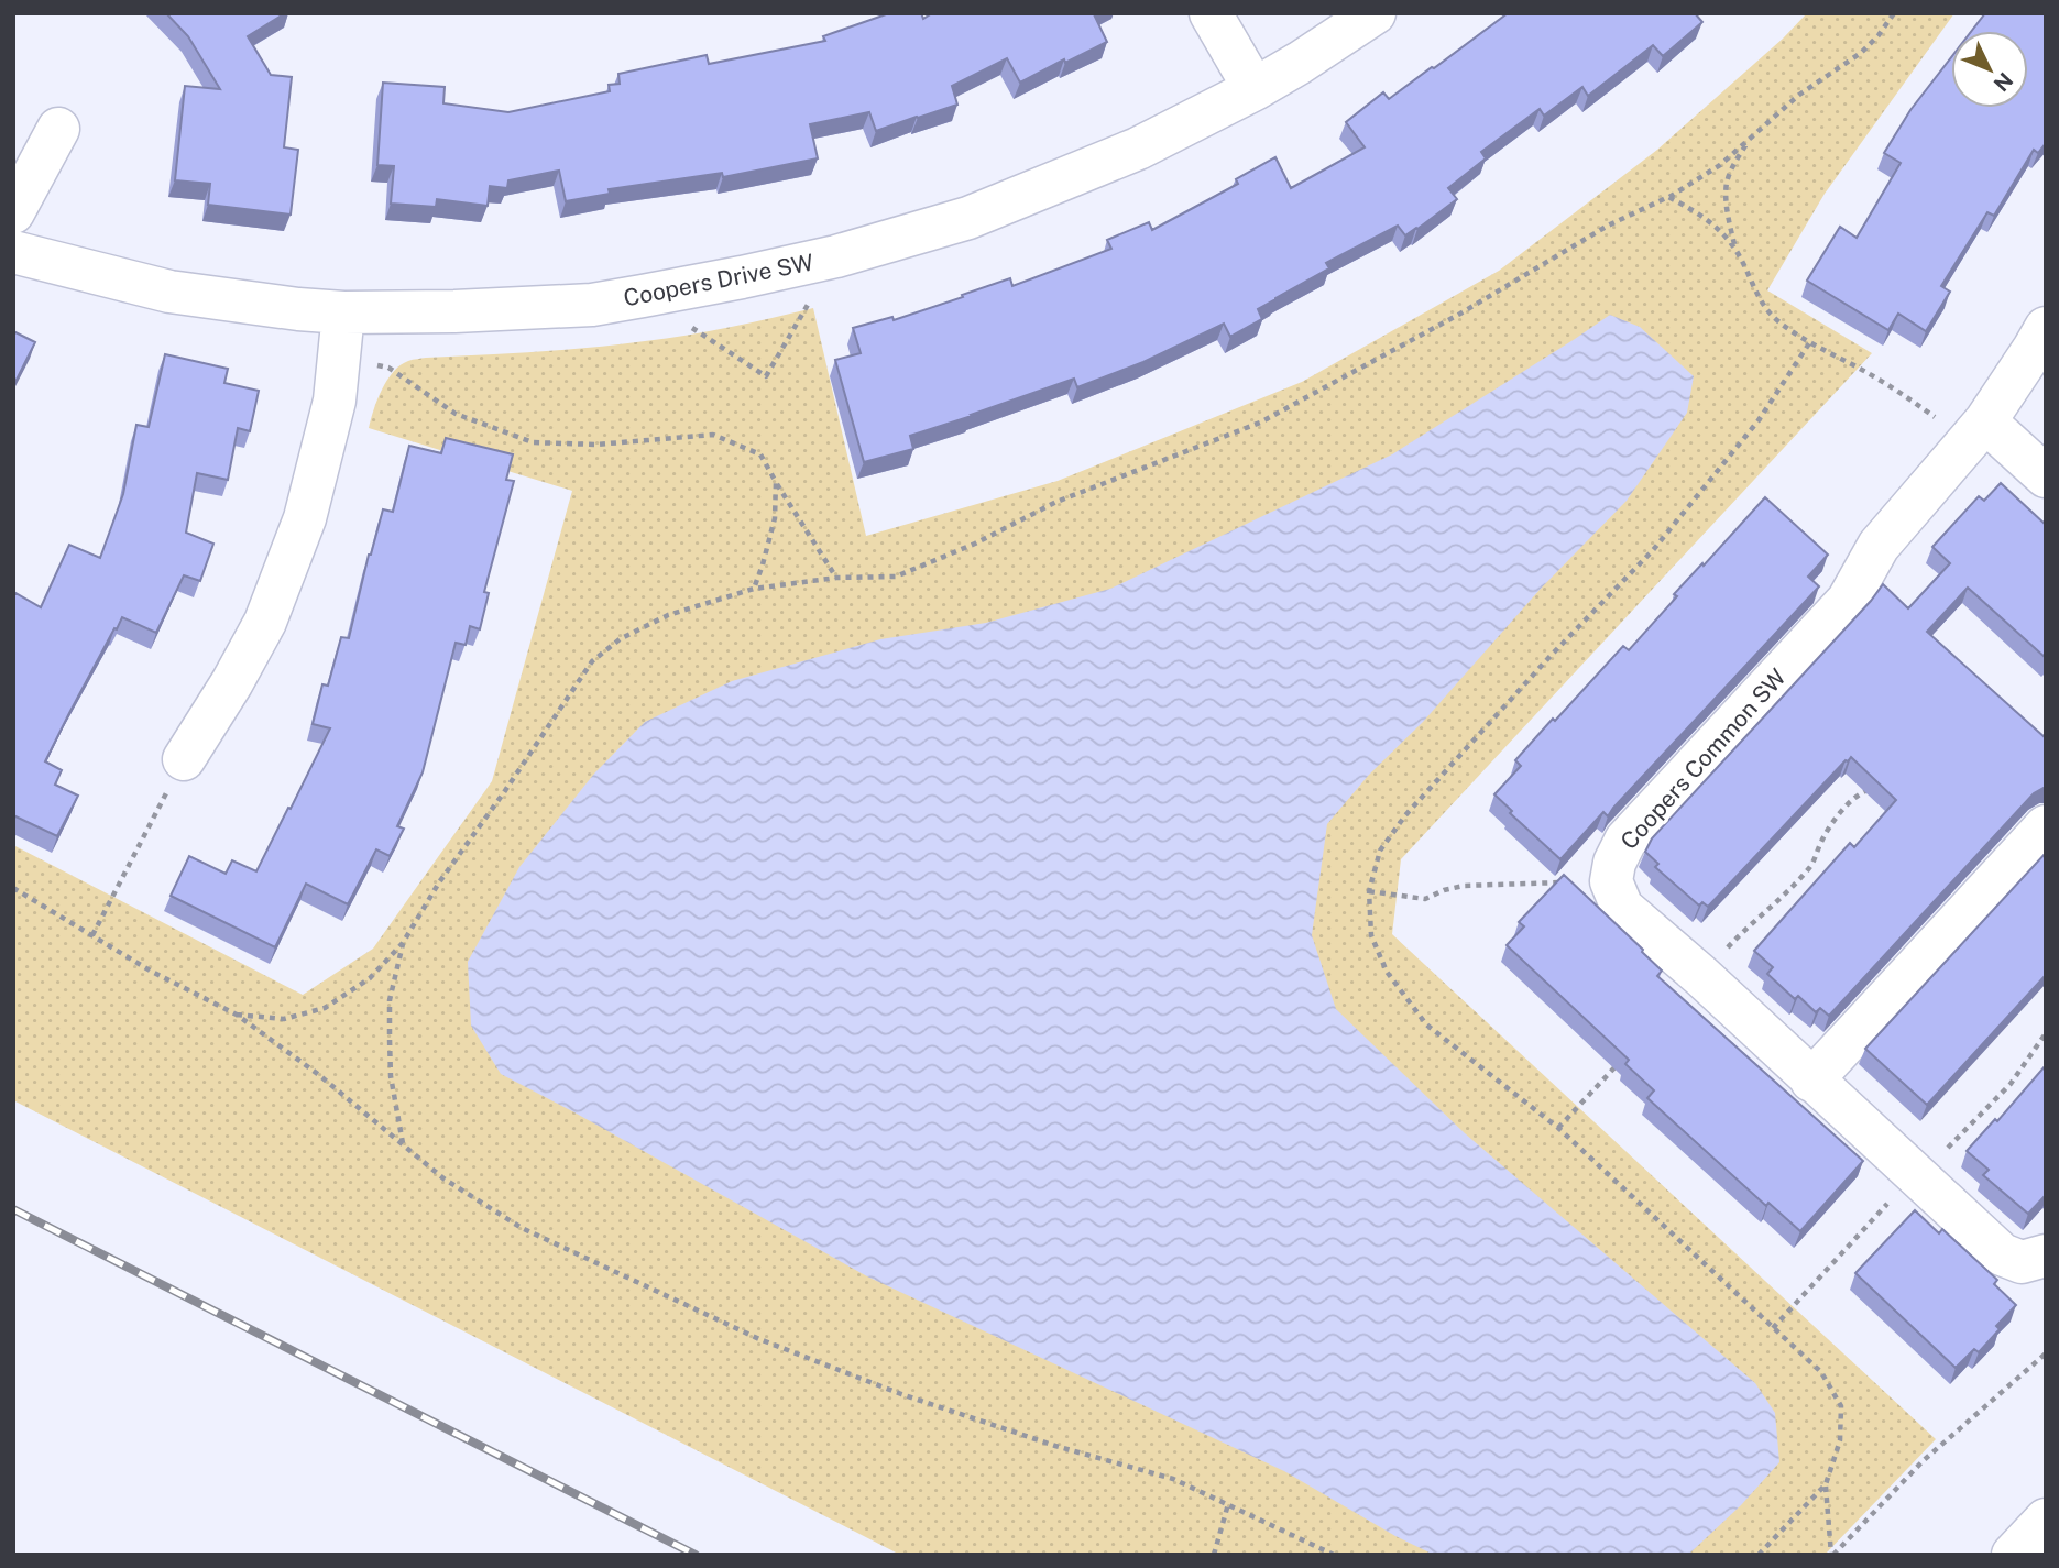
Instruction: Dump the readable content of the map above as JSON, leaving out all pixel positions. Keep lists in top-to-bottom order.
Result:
{
  "streets": {
    "street": ["Coopers Drive SW", "Coopers Common SW"]
  },
  "north": "bottom right"
}
